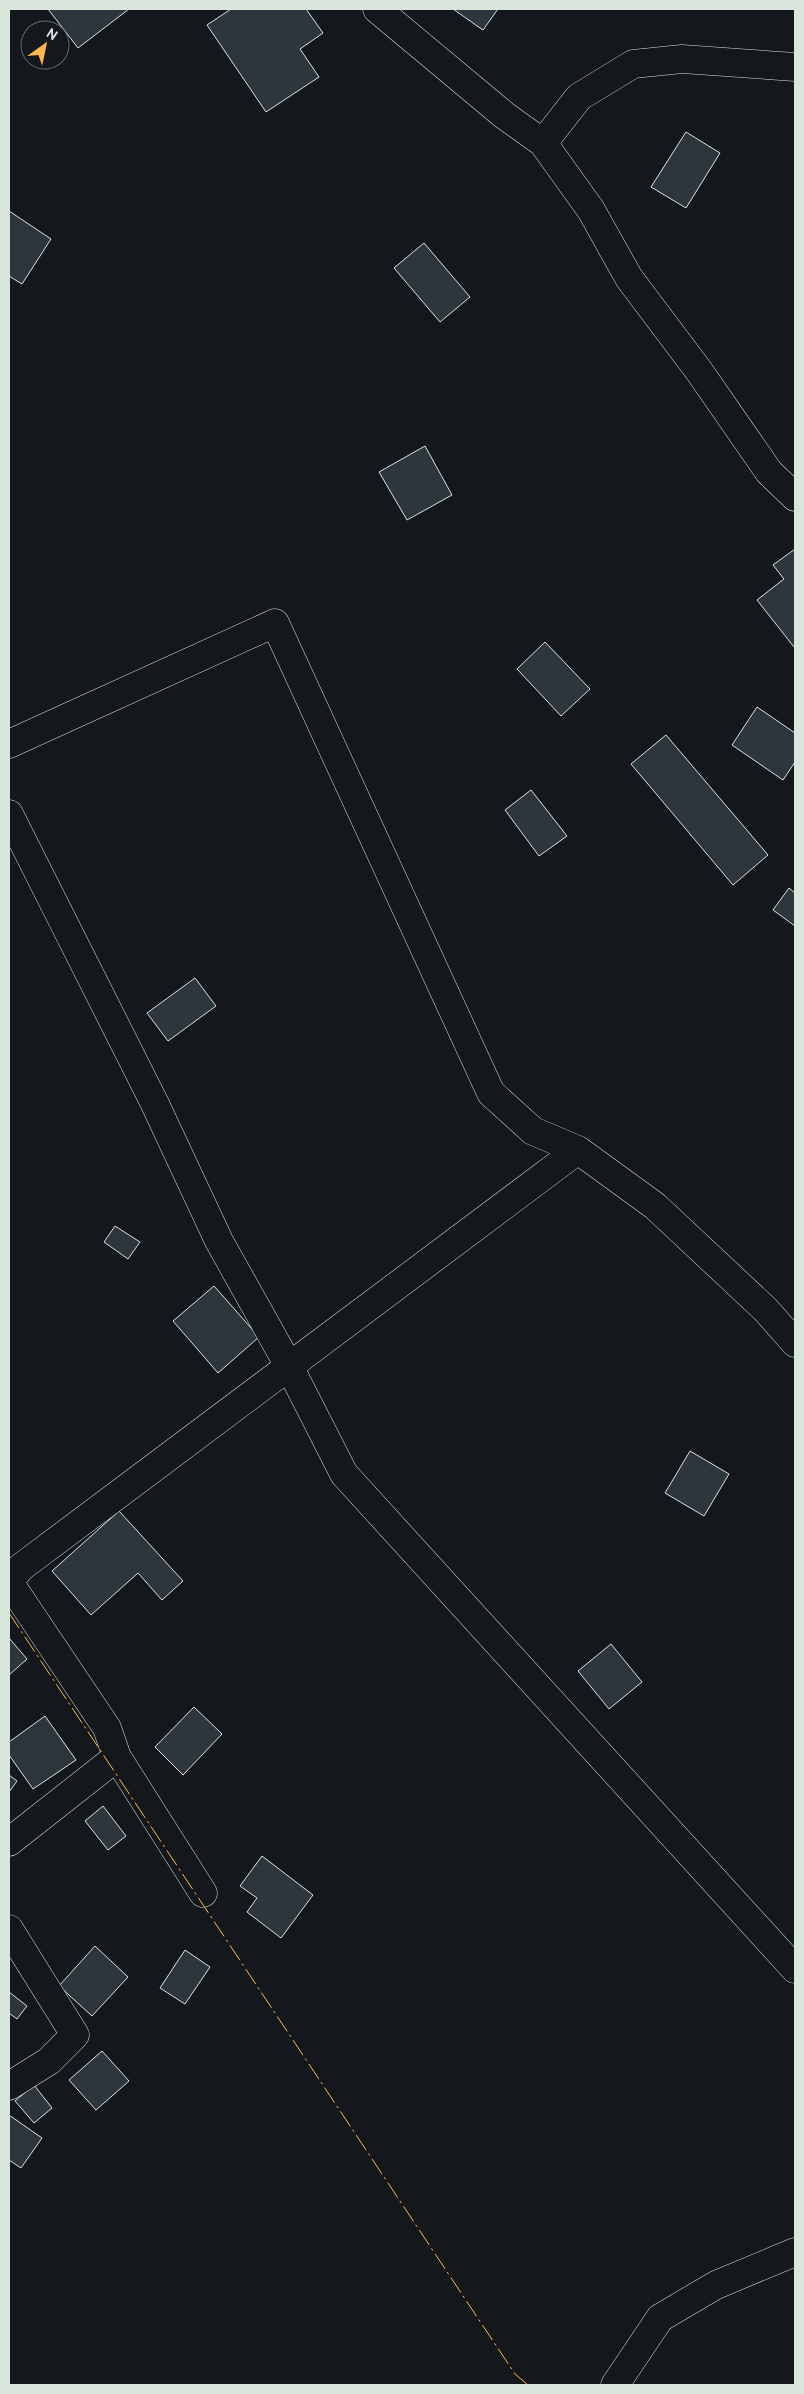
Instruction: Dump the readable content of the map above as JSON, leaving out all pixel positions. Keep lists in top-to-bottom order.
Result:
{
  "north": "top right"
}
